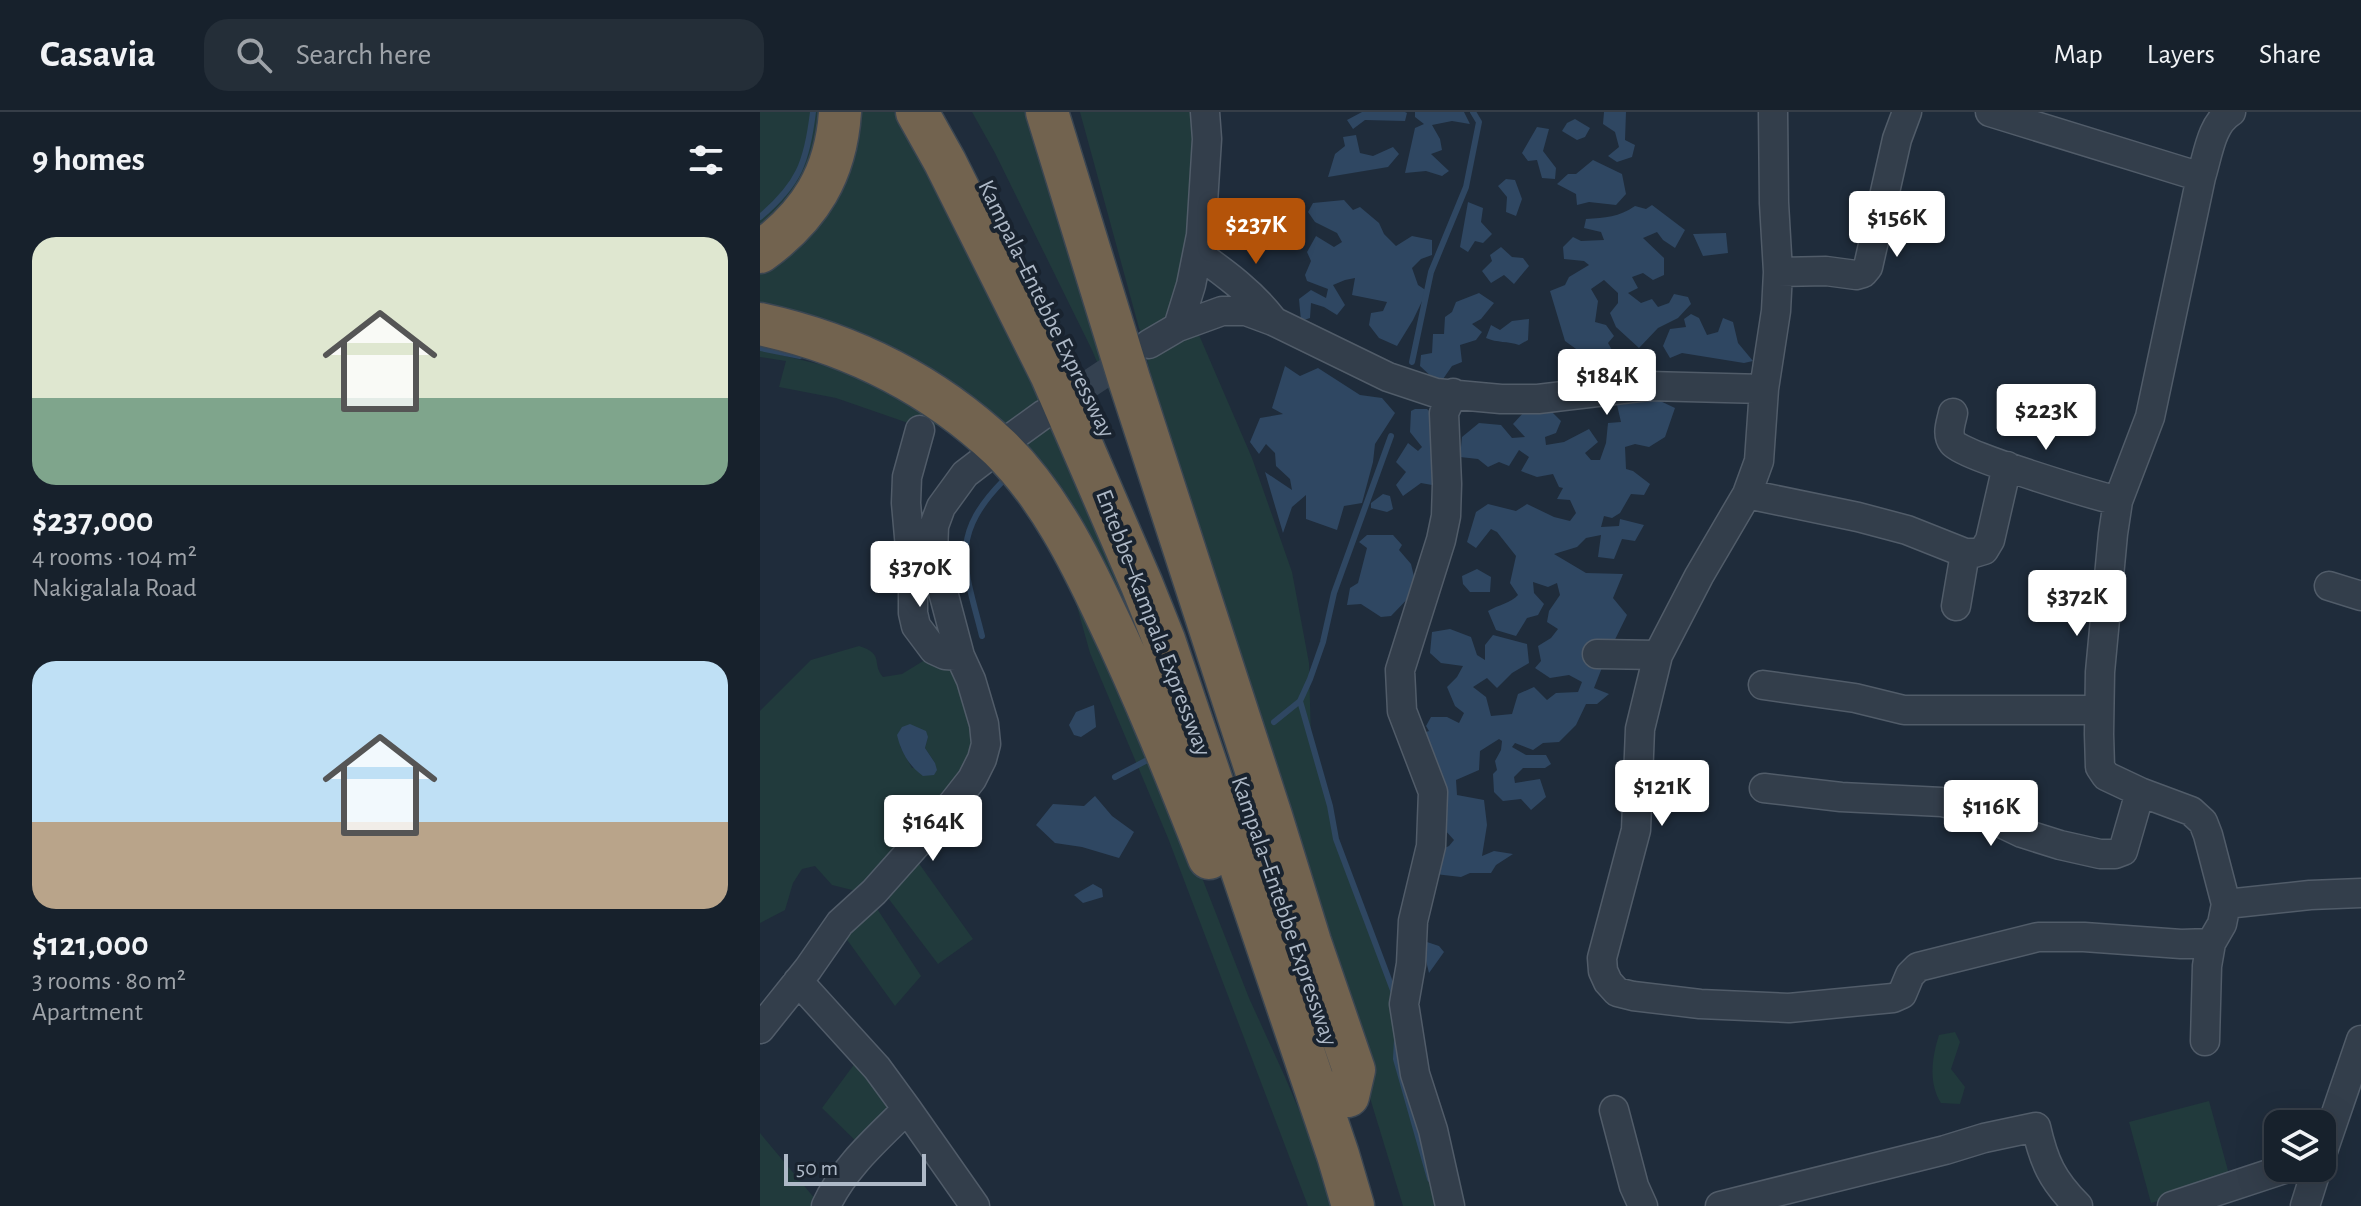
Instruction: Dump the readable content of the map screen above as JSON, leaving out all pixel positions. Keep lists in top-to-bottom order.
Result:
{
  "streets": {
    "highway": ["Kampala–Entebbe Expressway", "Entebbe–Kampala Expressway"]
  },
  "scale_bar": "50 m",
  "page": {
    "header": "Casavia",
    "search": "Search here",
    "nav": ["Map", "Layers", "Share"],
    "heading": "9 homes",
    "price": [
      "$156K",
      "$237K",
      "$184K",
      "$223K",
      "$370K",
      "$372K",
      "$121K",
      "$116K",
      "$164K"
    ],
    "list": [
      {
        "name": "$237,000",
        "note": "4 rooms · 104 m² · Nakigalala Road"
      },
      {
        "name": "$121,000",
        "note": "3 rooms · 80 m² · Apartment"
      }
    ],
    "scale": "50 m"
  }
}
